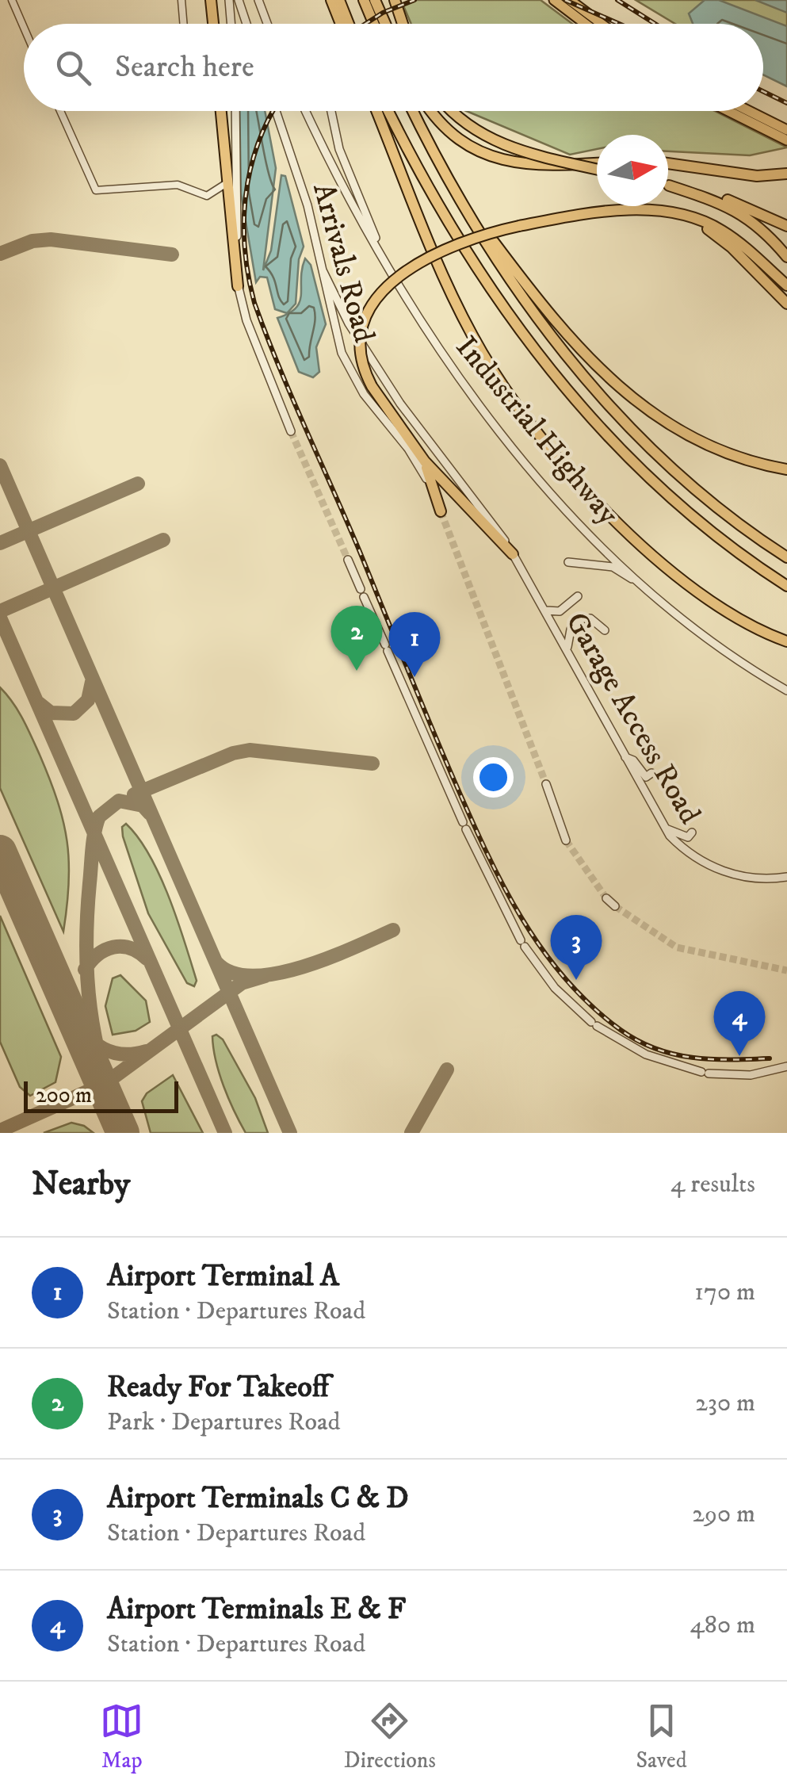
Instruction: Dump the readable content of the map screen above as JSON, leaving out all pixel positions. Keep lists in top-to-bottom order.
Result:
{
  "streets": {
    "street": ["Arrivals Road", "Industrial Highway", "Garage Access Road"]
  },
  "crossings": [
    ["Arrivals Road", "Garage Access Road"]
  ],
  "scale_bar": "200 m",
  "north": "right",
  "page": {
    "search": "Search here",
    "pins": [
      "2",
      "1",
      "3",
      "4"
    ],
    "scale": "200 m",
    "heading": ["Nearby", "4 results"],
    "list": [
      {
        "mark": "1",
        "name": "Airport Terminal A",
        "note": "Station · Departures Road",
        "value": "170 m"
      },
      {
        "mark": "2",
        "name": "Ready For Takeoff",
        "note": "Park · Departures Road",
        "value": "230 m"
      },
      {
        "mark": "3",
        "name": "Airport Terminals C & D",
        "note": "Station · Departures Road",
        "value": "290 m"
      },
      {
        "mark": "4",
        "name": "Airport Terminals E & F",
        "note": "Station · Departures Road",
        "value": "480 m"
      }
    ],
    "nav": ["Map", "Directions", "Saved"]
  }
}
